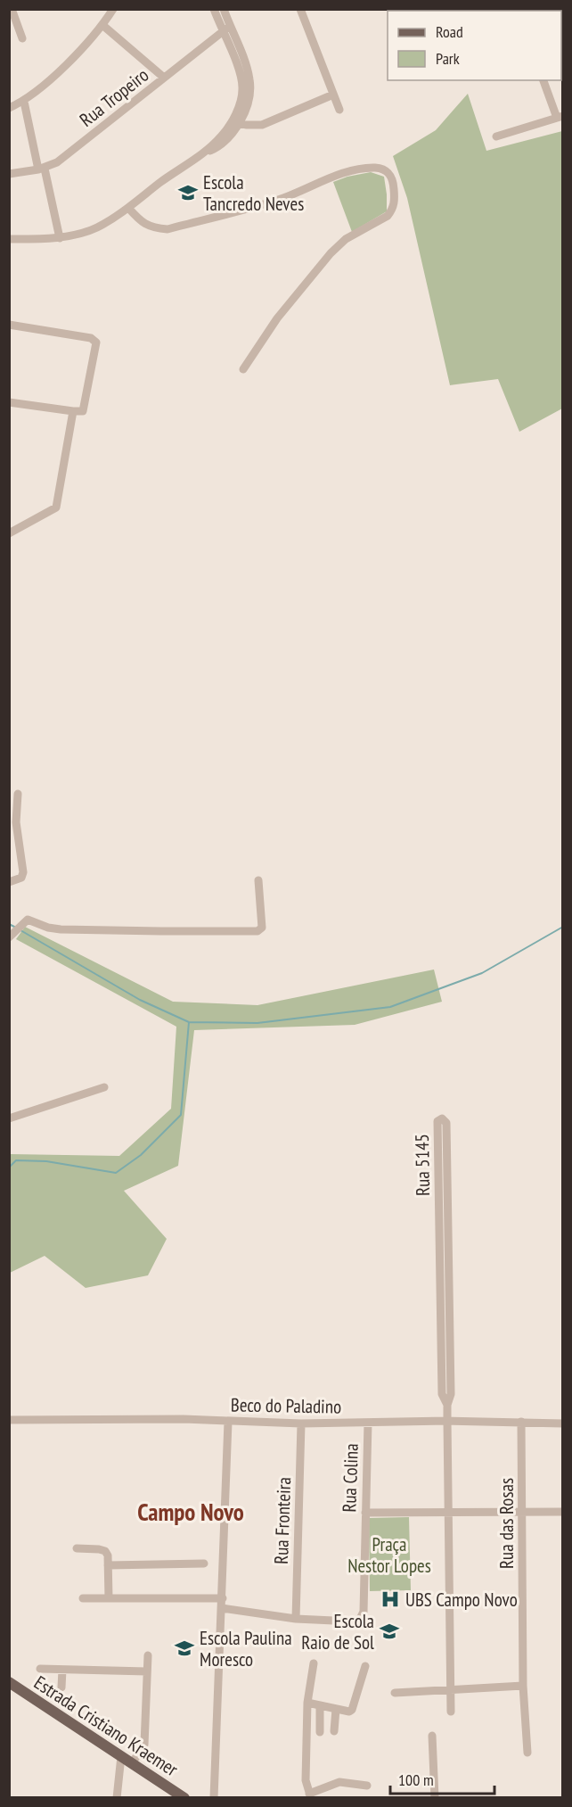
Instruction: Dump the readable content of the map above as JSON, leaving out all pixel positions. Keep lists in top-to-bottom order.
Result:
{
  "streets": {
    "main road": ["Estrada Cristiano Kraemer"],
    "street": [
      "Rua Tropeiro",
      "Rua 5145",
      "Beco do Paladino",
      "Rua Colina",
      "Rua Fronteira",
      "Rua das Rosas"
    ]
  },
  "crossings": [
    ["Rua 5145", "Beco do Paladino"],
    ["Beco do Paladino", "Rua Colina"],
    ["Beco do Paladino", "Rua Fronteira"],
    ["Beco do Paladino", "Rua das Rosas"],
    ["Rua Colina", "Rua Fronteira"]
  ],
  "districts": ["Campo Novo"],
  "parks": ["Praça Nestor Lopes"],
  "places": {
    "school or university": ["Escola Tancredo Neves", "Escola Raio de Sol", "Escola Paulina Moresco"],
    "hospital": ["UBS Campo Novo"]
  },
  "legend": ["Road", "Park"],
  "scale_bar": "100 m"
}
